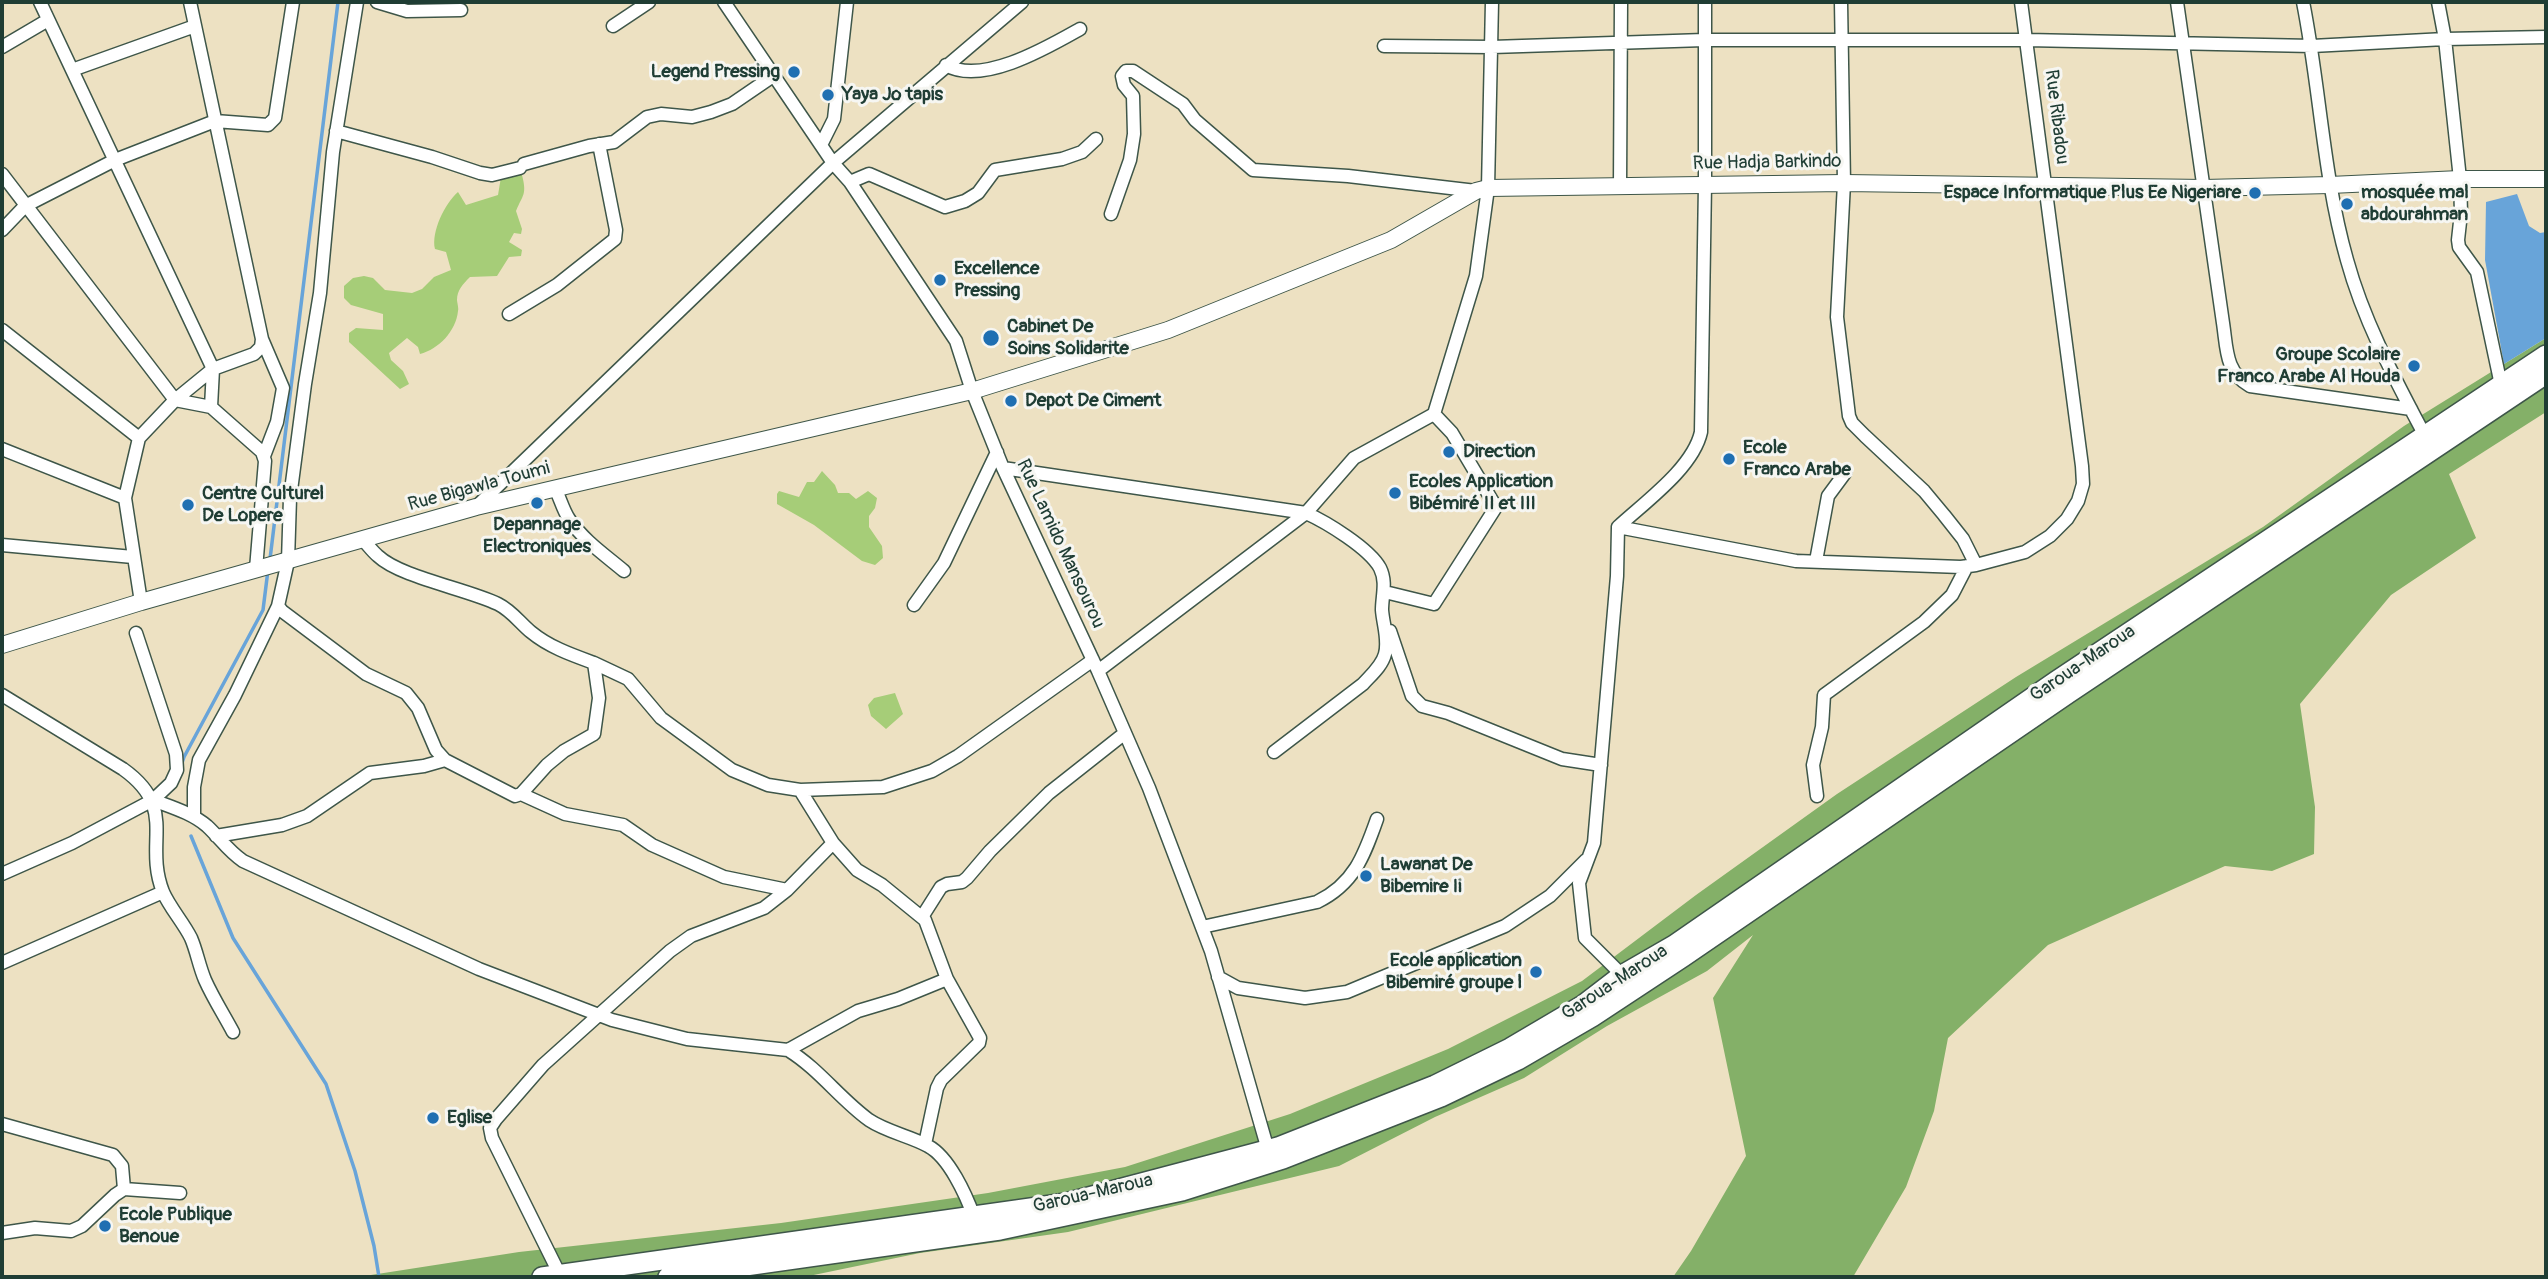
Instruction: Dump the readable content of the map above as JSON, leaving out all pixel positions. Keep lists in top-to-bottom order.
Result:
{
  "streets": {
    "highway": ["Garoua-Maroua"],
    "street": [
      "Rue Ribadou",
      "Rue Hadja Barkindo",
      "Rue Bigawla Toumi",
      "Rue Lamido Mansourou"
    ]
  },
  "crossings": [
    ["Rue Ribadou", "Rue Hadja Barkindo"],
    ["Rue Hadja Barkindo", "Rue Bigawla Toumi"],
    ["Rue Bigawla Toumi", "Rue Lamido Mansourou"],
    ["Rue Lamido Mansourou", "Garoua-Maroua"]
  ],
  "places": [
    "Legend Pressing",
    "Yaya Jo tapis",
    "Espace Informatique Plus Ee Nigeriare",
    "mosquée mal abdourahman",
    "Excellence Pressing",
    "Cabinet De Soins Solidarite",
    "Groupe Scolaire Franco Arabe Al Houda",
    "Depot De Ciment",
    "Direction",
    "Ecole Franco Arabe",
    "Ecoles Application Bibémiré II et III",
    "Depannage Electroniques",
    "Centre Culturel De Lopere",
    "Lawanat De Bibemire Ii",
    "Ecole application Bibemiré groupe l",
    "Eglise",
    "Ecole Publique Benoue"
  ]
}
